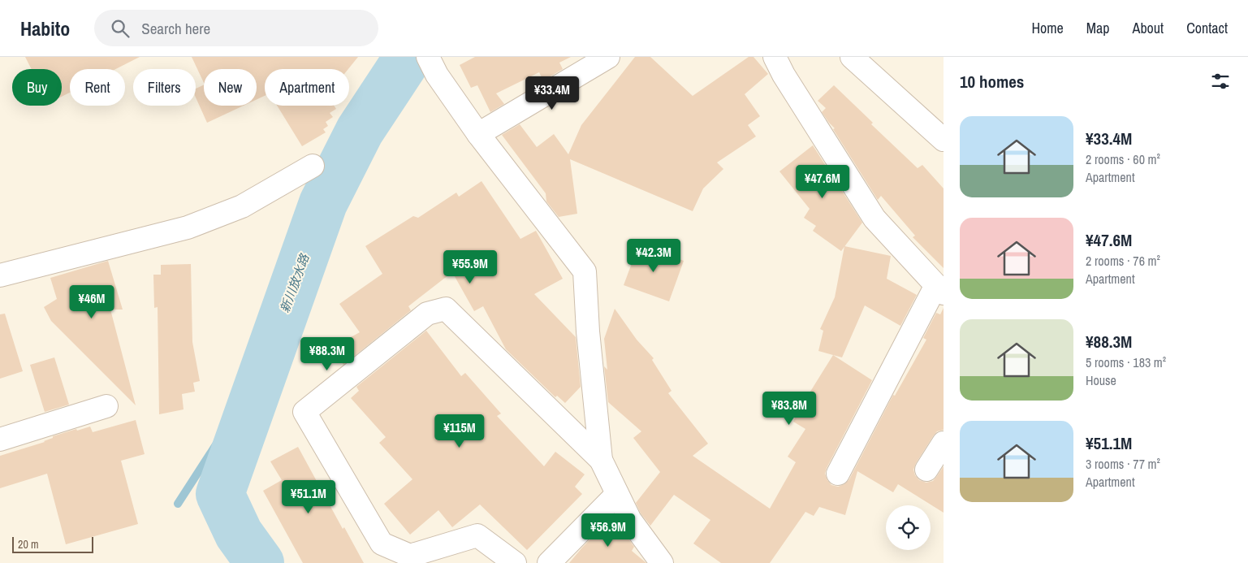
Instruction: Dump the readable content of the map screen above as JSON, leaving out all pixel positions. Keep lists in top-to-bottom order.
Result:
{
  "water": ["新川放水路"],
  "scale_bar": "20 m",
  "page": {
    "header": "Habito",
    "search": "Search here",
    "nav": [
      "Home",
      "Map",
      "About",
      "Contact"
    ],
    "heading": "10 homes",
    "chip": [
      "Buy",
      "Rent",
      "Filters",
      "New",
      "Apartment"
    ],
    "price": [
      "¥33.4M",
      "¥47.6M",
      "¥42.3M",
      "¥55.9M",
      "¥46M",
      "¥88.3M",
      "¥83.8M",
      "¥115M",
      "¥51.1M",
      "¥56.9M"
    ],
    "list": [
      {
        "name": "¥33.4M",
        "note": "2 rooms · 60 m² · Apartment"
      },
      {
        "name": "¥47.6M",
        "note": "2 rooms · 76 m² · Apartment"
      },
      {
        "name": "¥88.3M",
        "note": "5 rooms · 183 m² · House"
      },
      {
        "name": "¥51.1M",
        "note": "3 rooms · 77 m² · Apartment"
      }
    ],
    "scale": "20 m"
  }
}
